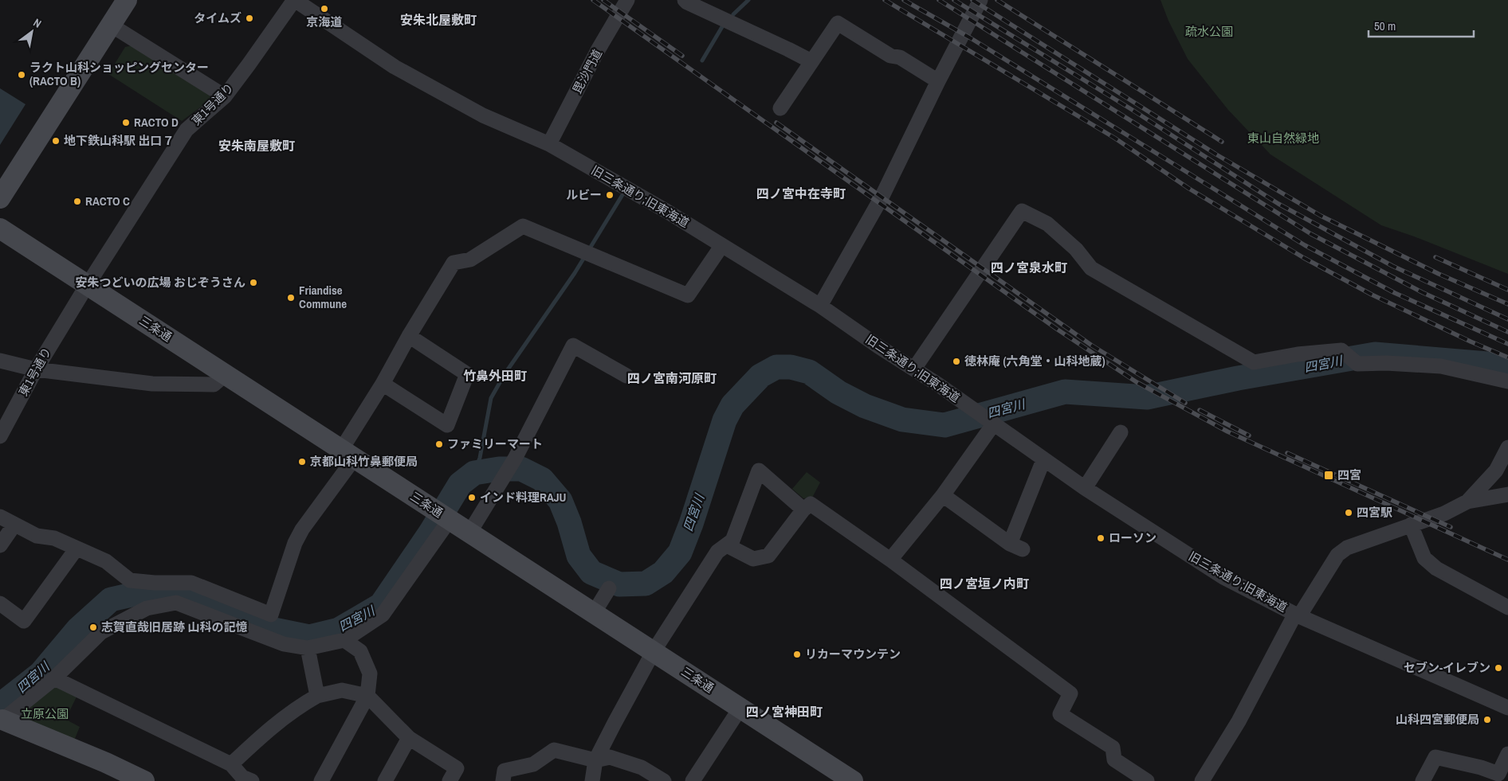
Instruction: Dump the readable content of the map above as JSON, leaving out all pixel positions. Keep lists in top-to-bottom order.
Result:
{
  "streets": {
    "main road": ["三条通"],
    "street": ["毘沙門道", "東1号通り", "旧三条通り;旧東海道"]
  },
  "crossings": [
    ["毘沙門道", "旧三条通り;旧東海道"],
    ["東1号通り", "旧三条通り;旧東海道"],
    ["東1号通り", "三条通"]
  ],
  "districts": [
    "安朱北屋敷町",
    "安朱南屋敷町",
    "四ノ宮中在寺町",
    "四ノ宮泉水町",
    "竹鼻外田町",
    "四ノ宮南河原町",
    "四ノ宮垣ノ内町",
    "四ノ宮神田町"
  ],
  "water": ["四宮川"],
  "parks": ["疏水公園", "東山自然緑地", "立原公園"],
  "places": {
    "other": [
      "京海道",
      "タイムズ",
      "ラクト山科ショッピングセンター (RACTO B)",
      "RACTO D",
      "地下鉄山科駅 出口７",
      "ルビー",
      "RACTO C",
      "安朱つどいの広場 おじぞうさん",
      "Friandise Commune",
      "徳林庵 (六角堂・山科地蔵)",
      "ファミリーマート",
      "京都山科竹鼻郵便局",
      "インド料理RAJU",
      "四宮駅",
      "ローソン",
      "志賀直哉旧居跡 山科の記憶",
      "リカーマウンテン",
      "セブン-イレブン",
      "山科四宮郵便局"
    ],
    "transit": ["四宮"]
  },
  "scale_bar": "50 m",
  "north": "top right"
}
